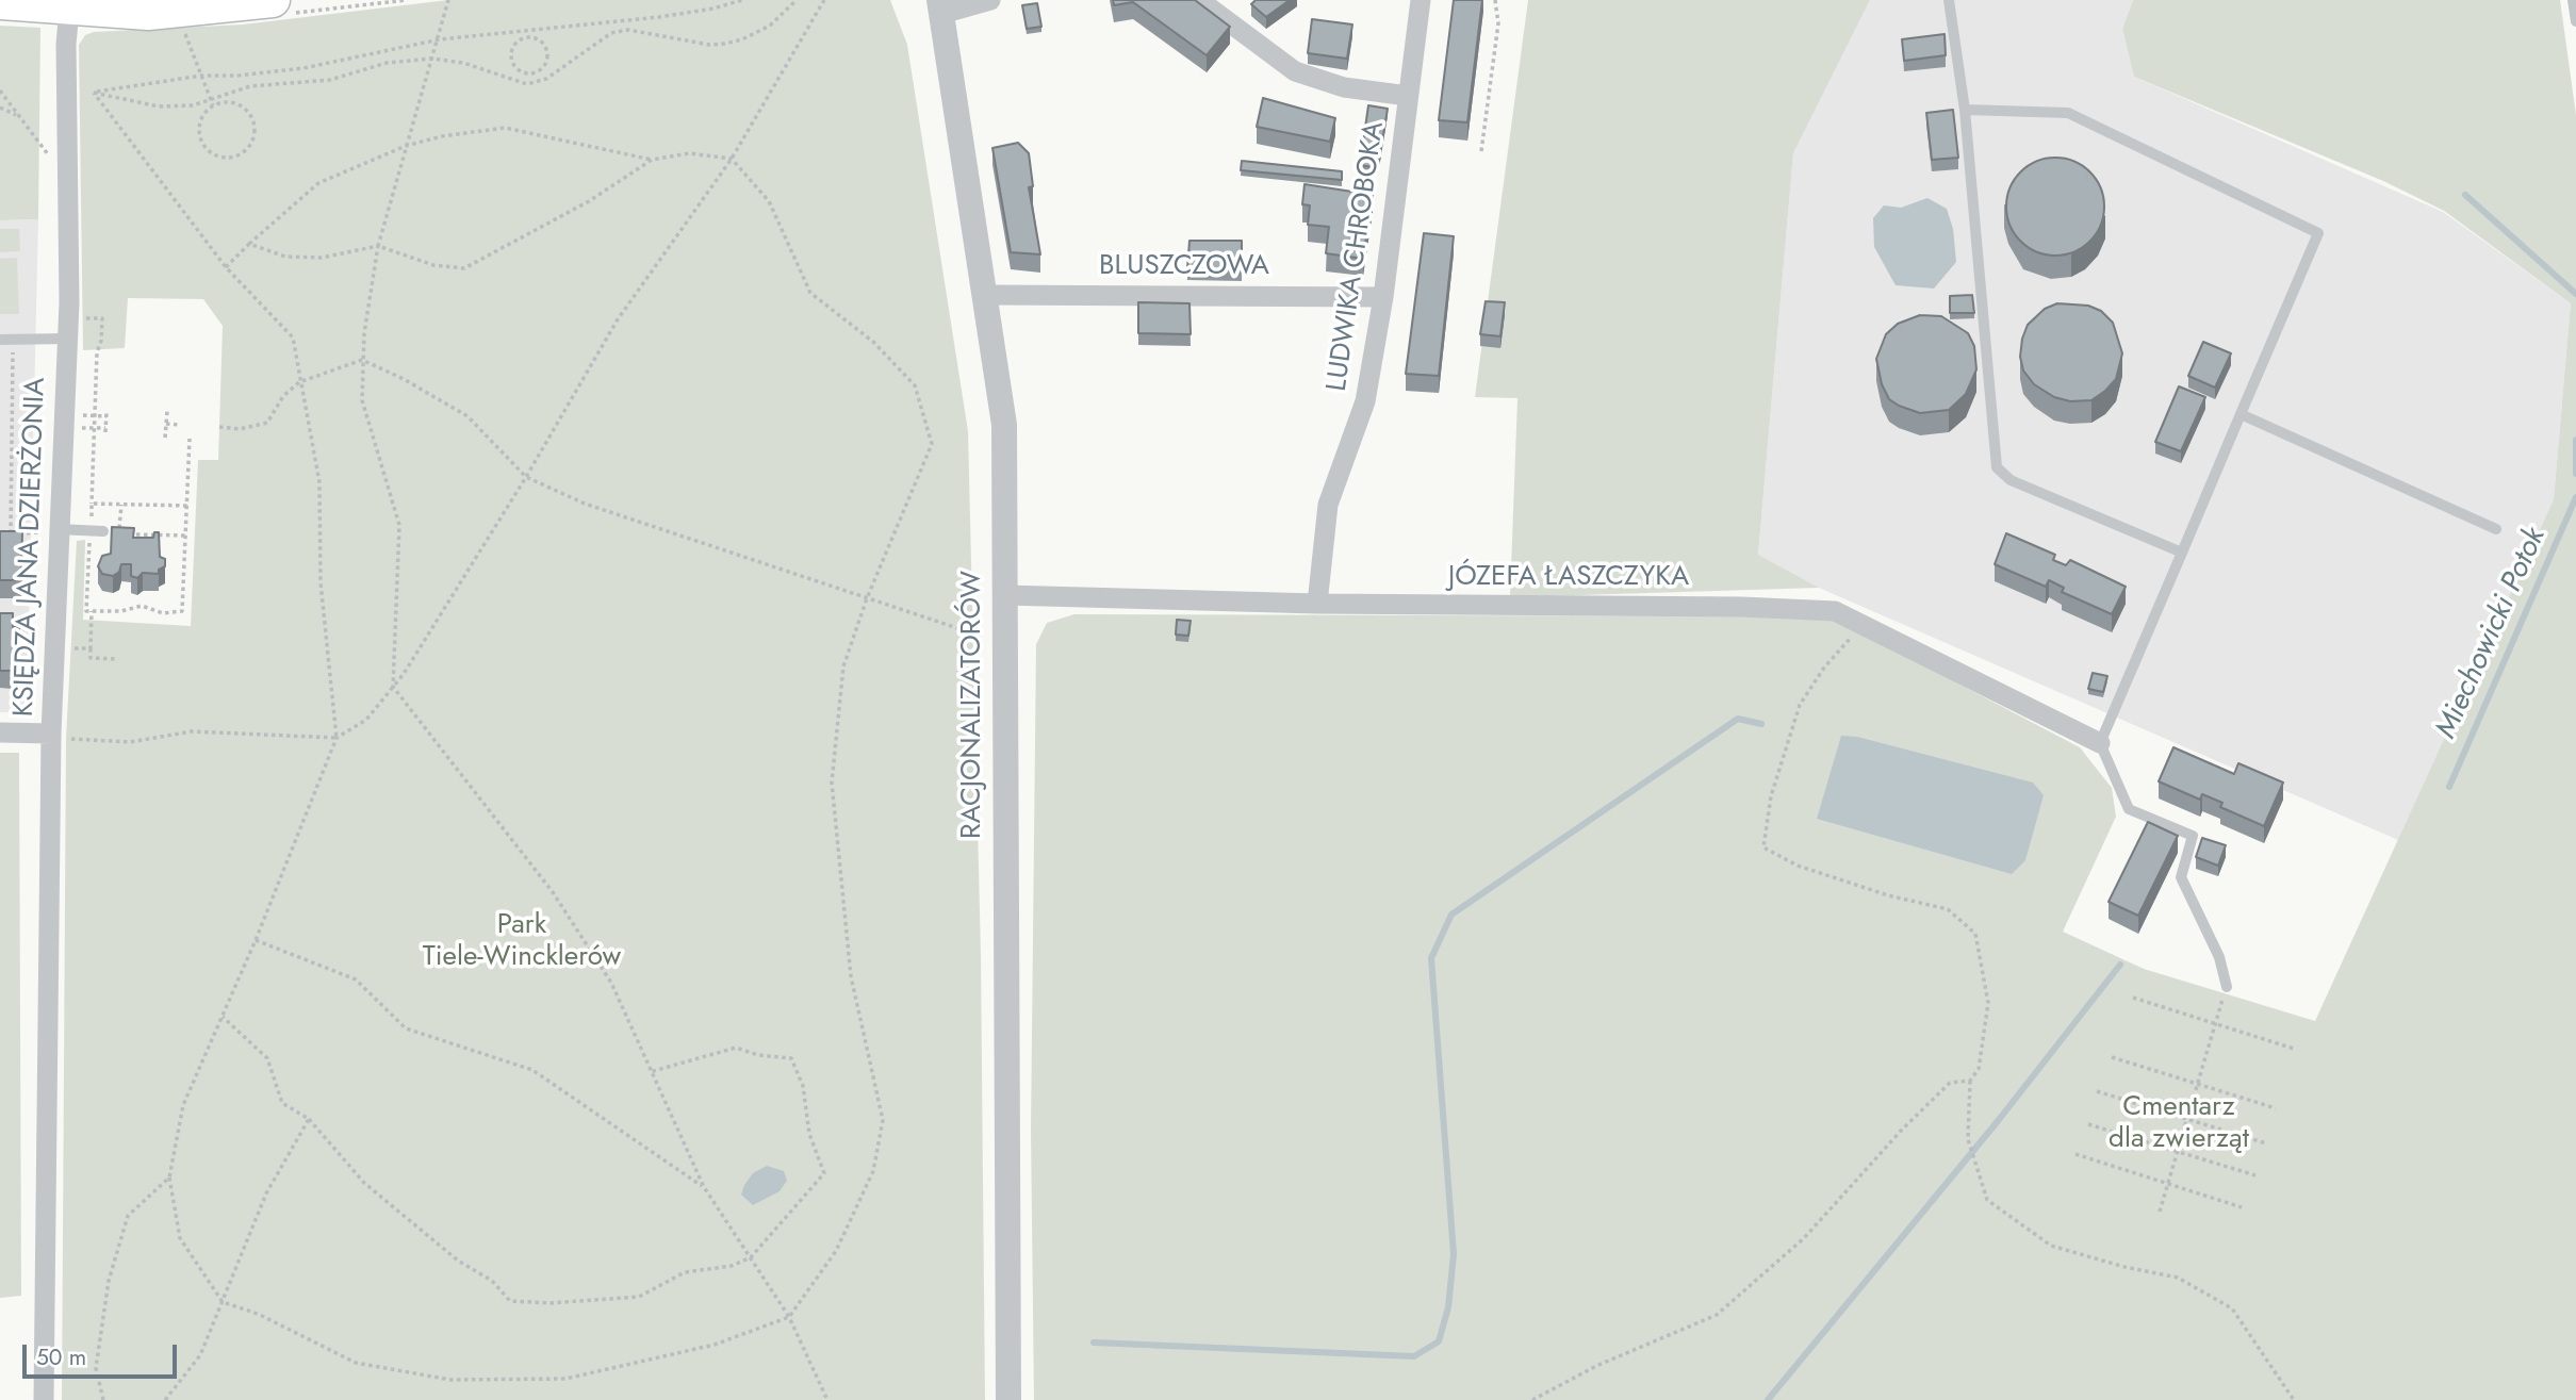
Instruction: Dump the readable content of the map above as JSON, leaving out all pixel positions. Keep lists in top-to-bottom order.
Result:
{
  "streets": {
    "street": [
      "LUDWIKA CHROBOKA",
      "BLUSZCZOWA",
      "KSIĘDZA JANA DZIERŻONIA",
      "JÓZEFA ŁASZCZYKA",
      "RACJONALIZATORÓW"
    ]
  },
  "crossings": [
    ["LUDWIKA CHROBOKA", "BLUSZCZOWA"],
    ["LUDWIKA CHROBOKA", "JÓZEFA ŁASZCZYKA"],
    ["BLUSZCZOWA", "RACJONALIZATORÓW"],
    ["JÓZEFA ŁASZCZYKA", "RACJONALIZATORÓW"]
  ],
  "water": ["Miechowicki Potok"],
  "parks": ["Park Tiele-Wincklerów", "Cmentarz dla zwierząt"],
  "scale_bar": "50 m"
}
